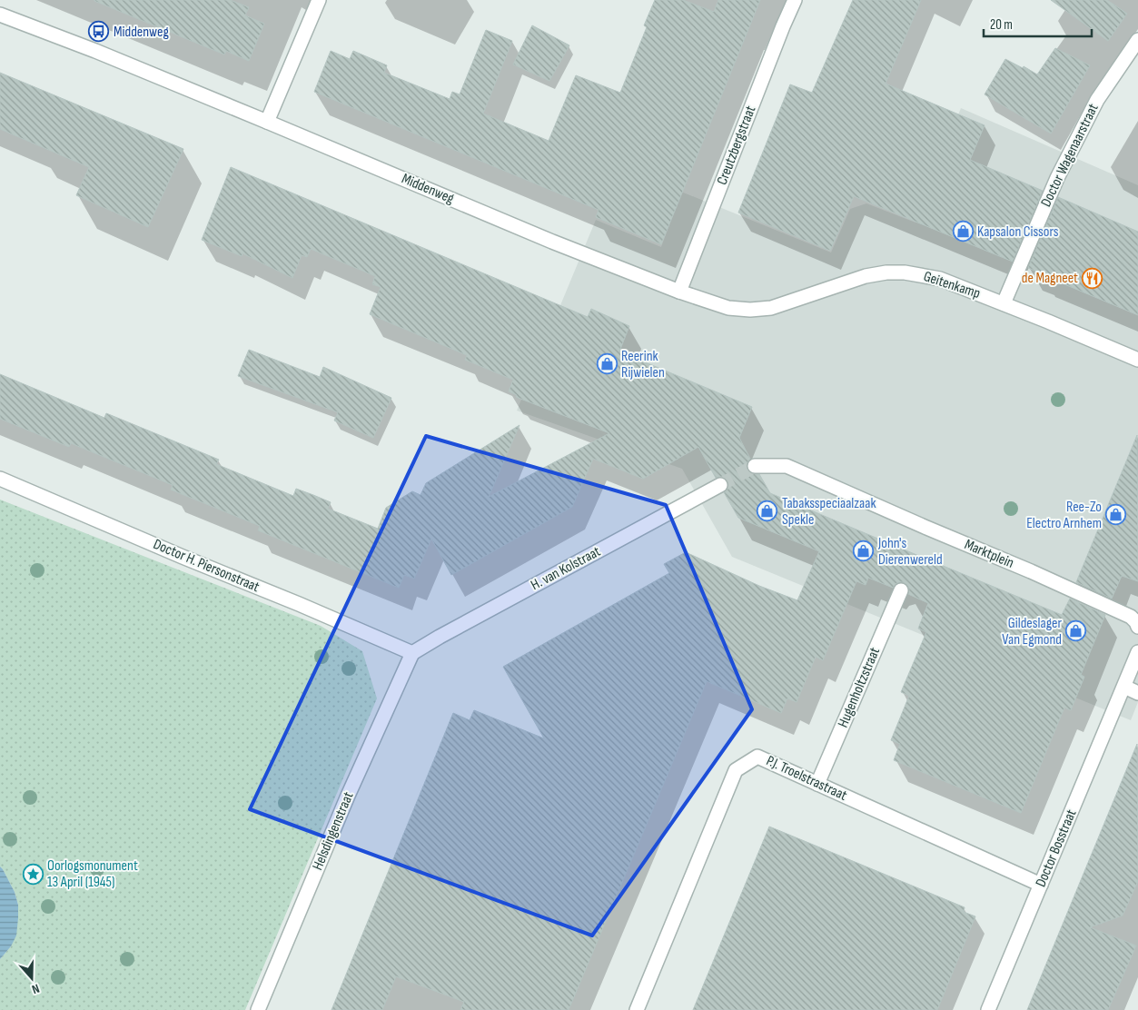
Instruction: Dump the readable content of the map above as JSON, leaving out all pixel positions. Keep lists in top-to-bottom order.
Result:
{
  "streets": {
    "street": [
      "Creutzbergstraat",
      "Doctor Wagenaarstraat",
      "Middenweg",
      "Geitenkamp",
      "Marktplein",
      "Doctor H. Piersonstraat",
      "H. van Kolstraat",
      "Hugenholtzstraat",
      "P.J. Troelstrastraat",
      "Helsdingenstraat",
      "Doctor Bosstraat"
    ]
  },
  "crossings": [
    ["Creutzbergstraat", "Middenweg"],
    ["Creutzbergstraat", "Geitenkamp"],
    ["Doctor Wagenaarstraat", "Geitenkamp"],
    ["Middenweg", "Geitenkamp"],
    ["Doctor H. Piersonstraat", "H. van Kolstraat"],
    ["Doctor H. Piersonstraat", "Helsdingenstraat"],
    ["H. van Kolstraat", "Helsdingenstraat"],
    ["Hugenholtzstraat", "P.J. Troelstrastraat"],
    ["P.J. Troelstrastraat", "Doctor Bosstraat"]
  ],
  "places": {
    "bus stop": ["Middenweg"],
    "shop": [
      "Kapsalon Cissors",
      "Reerink Rijwielen",
      "Tabaksspeciaalzaak Spekle",
      "Ree-Zo Electro Arnhem",
      "John's Dierenwereld",
      "Gildeslager Van Egmond"
    ],
    "restaurant": ["de Magneet"],
    "place": ["Oorlogsmonument 13 April (1945)"]
  },
  "scale_bar": "20 m",
  "north": "bottom"
}
